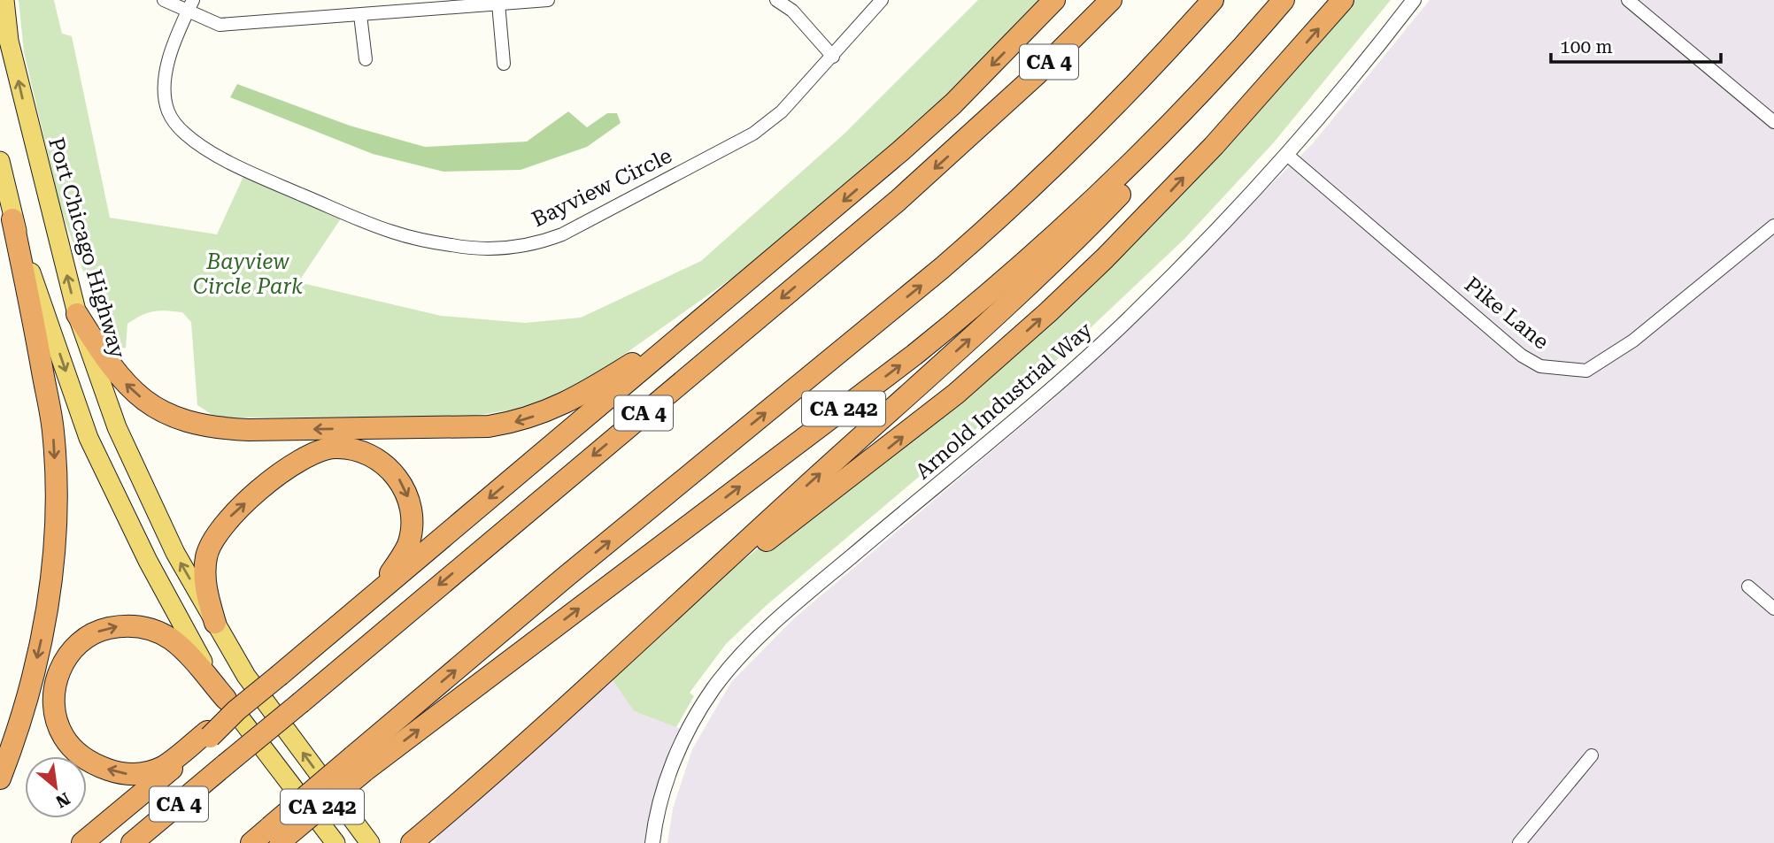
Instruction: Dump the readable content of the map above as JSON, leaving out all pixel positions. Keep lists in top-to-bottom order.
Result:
{
  "streets": {
    "highway": ["CA 4", "CA 242"],
    "main road": ["Port Chicago Highway"],
    "street": ["Bayview Circle", "Pike Lane", "Arnold Industrial Way"]
  },
  "crossings": [
    ["Pike Lane", "Arnold Industrial Way"]
  ],
  "parks": ["Bayview Circle Park"],
  "scale_bar": "100 m",
  "north": "bottom right"
}
